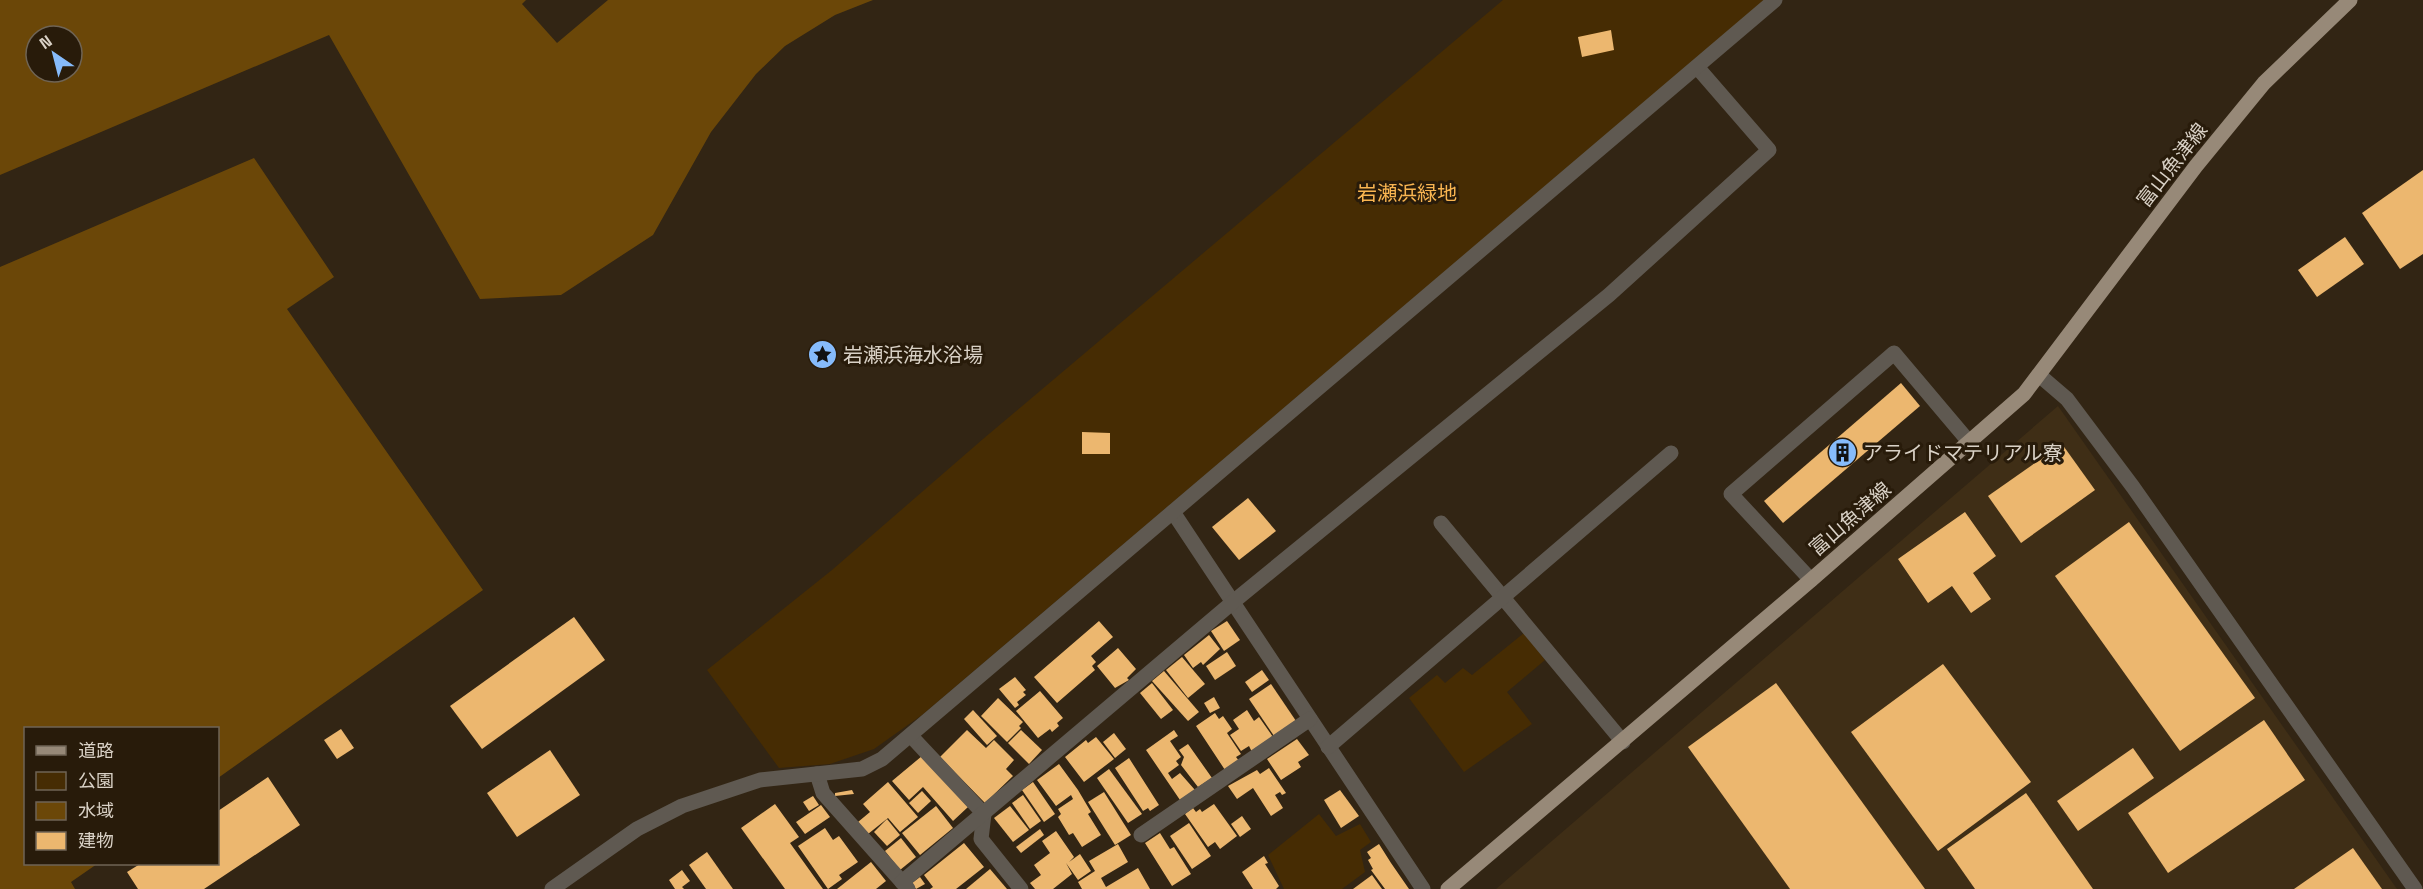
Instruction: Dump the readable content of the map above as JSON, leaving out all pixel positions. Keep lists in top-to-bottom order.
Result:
{
  "streets": {
    "main road": ["富山魚津線"]
  },
  "parks": ["岩瀬浜緑地"],
  "places": {
    "place": ["岩瀬浜海水浴場"],
    "building": ["アライドマテリアル寮"]
  },
  "legend": [
    "道路",
    "公園",
    "水域",
    "建物"
  ],
  "north": "top left"
}
